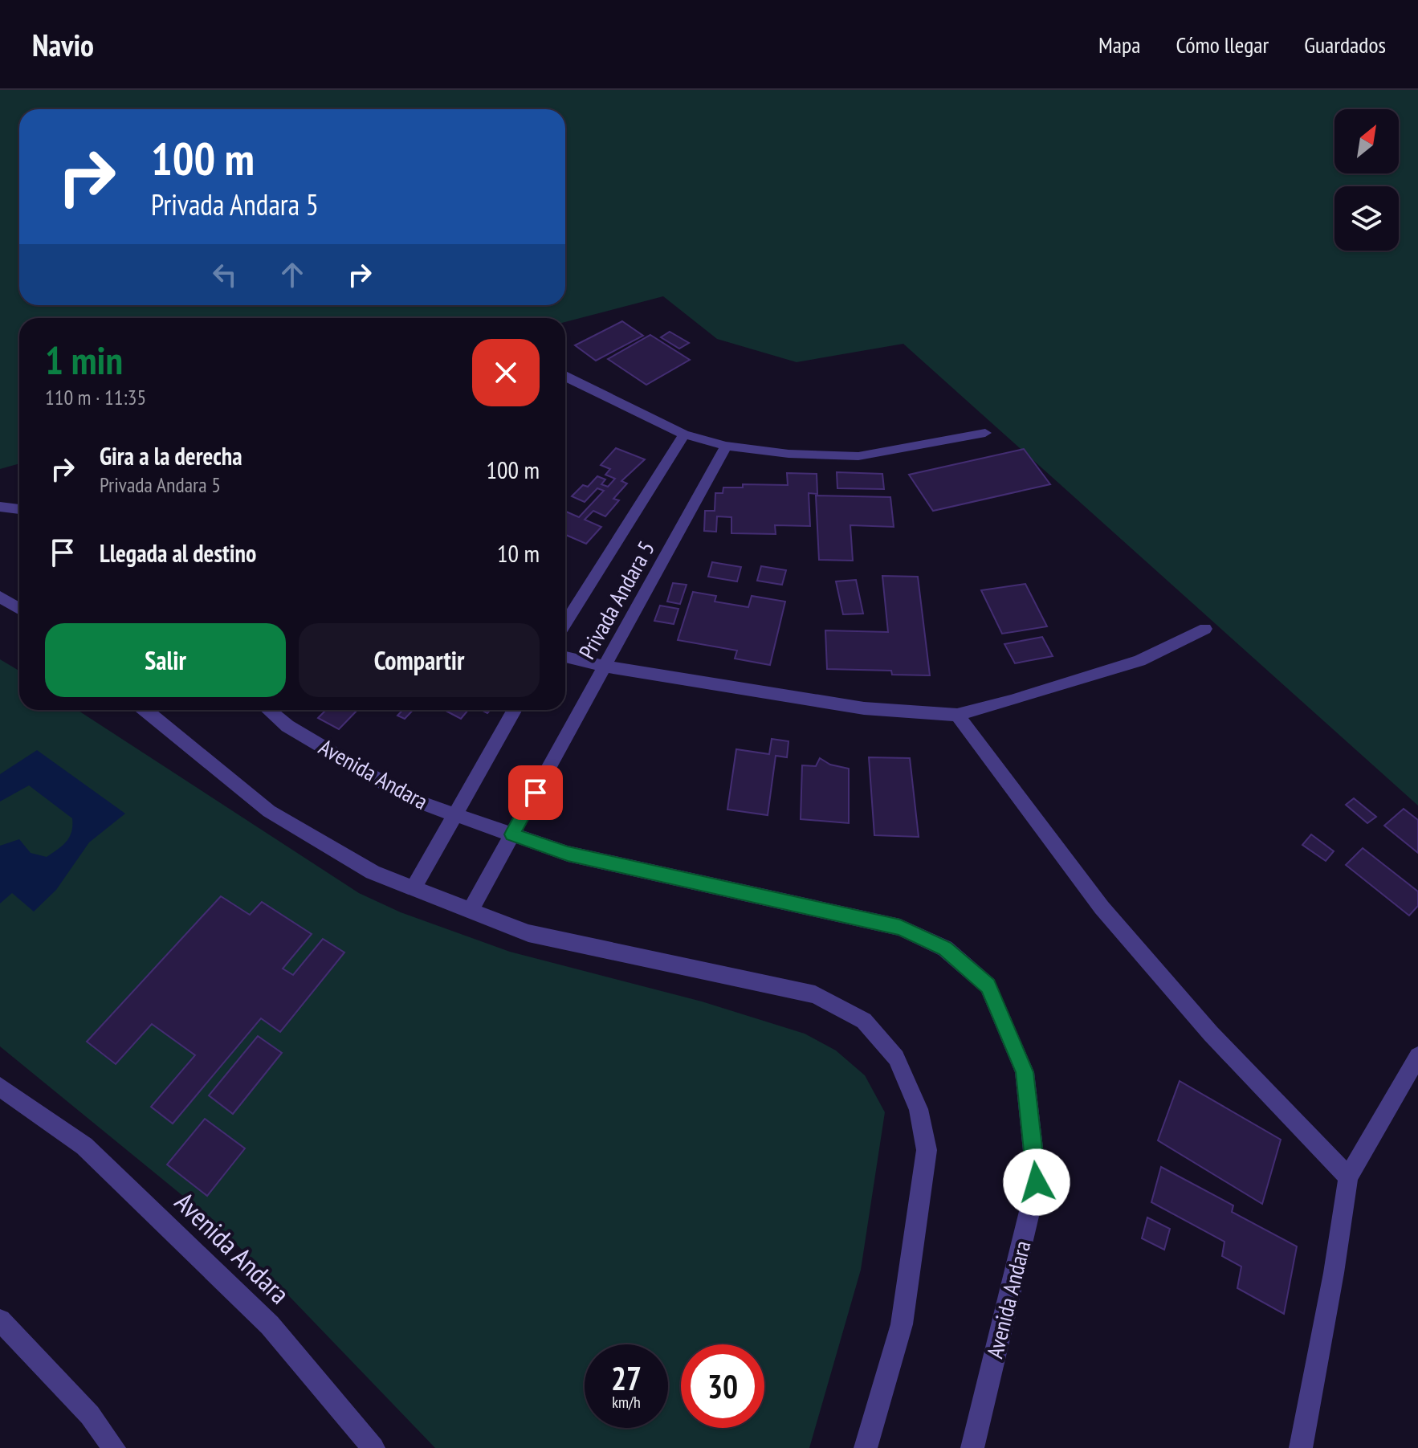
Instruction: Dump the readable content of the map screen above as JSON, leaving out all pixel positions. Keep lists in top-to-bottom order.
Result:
{
  "streets": {
    "street": ["Privada Andara 5", "Avenida Andara"]
  },
  "crossings": [
    ["Privada Andara 5", "Avenida Andara"]
  ],
  "north": "top right",
  "page": {
    "header": "Navio",
    "nav": ["Mapa", "Cómo llegar", "Guardados"],
    "turn": ["100 m", "Privada Andara 5"],
    "heading": ["1 min", "110 m · 11:35"],
    "list": [
      {
        "name": "Gira a la derecha",
        "note": "Privada Andara 5",
        "value": "100 m"
      },
      {
        "name": "Llegada al destino",
        "value": "10 m"
      }
    ],
    "buttons": ["Salir", "Compartir"],
    "speed": "27 km/h",
    "limit": "30"
  }
}
